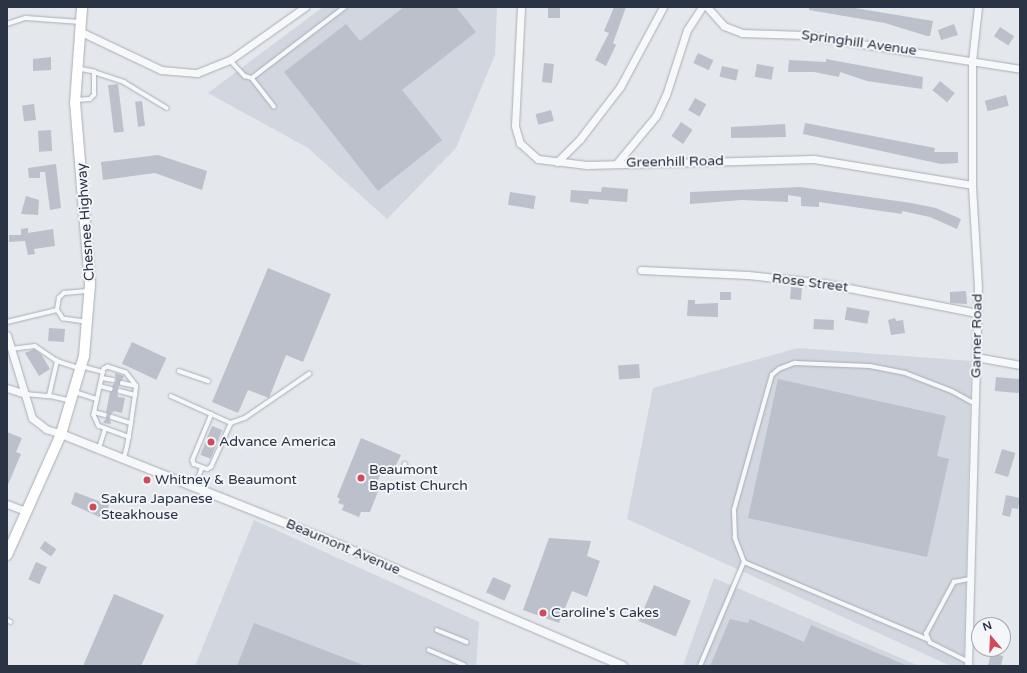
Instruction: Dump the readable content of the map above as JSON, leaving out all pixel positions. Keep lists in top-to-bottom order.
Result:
{
  "streets": {
    "main road": ["Chesnee Highway"],
    "street": [
      "Springhill Avenue",
      "Greenhill Road",
      "Rose Street",
      "Garner Road",
      "Beaumont Avenue"
    ]
  },
  "crossings": [
    ["Springhill Avenue", "Garner Road"],
    ["Greenhill Road", "Garner Road"],
    ["Chesnee Highway", "Beaumont Avenue"],
    ["Rose Street", "Garner Road"]
  ],
  "places": [
    "Advance America",
    "Beaumont Baptist Church",
    "Whitney & Beaumont",
    "Sakura Japanese Steakhouse",
    "Caroline's Cakes"
  ],
  "north": "top"
}
